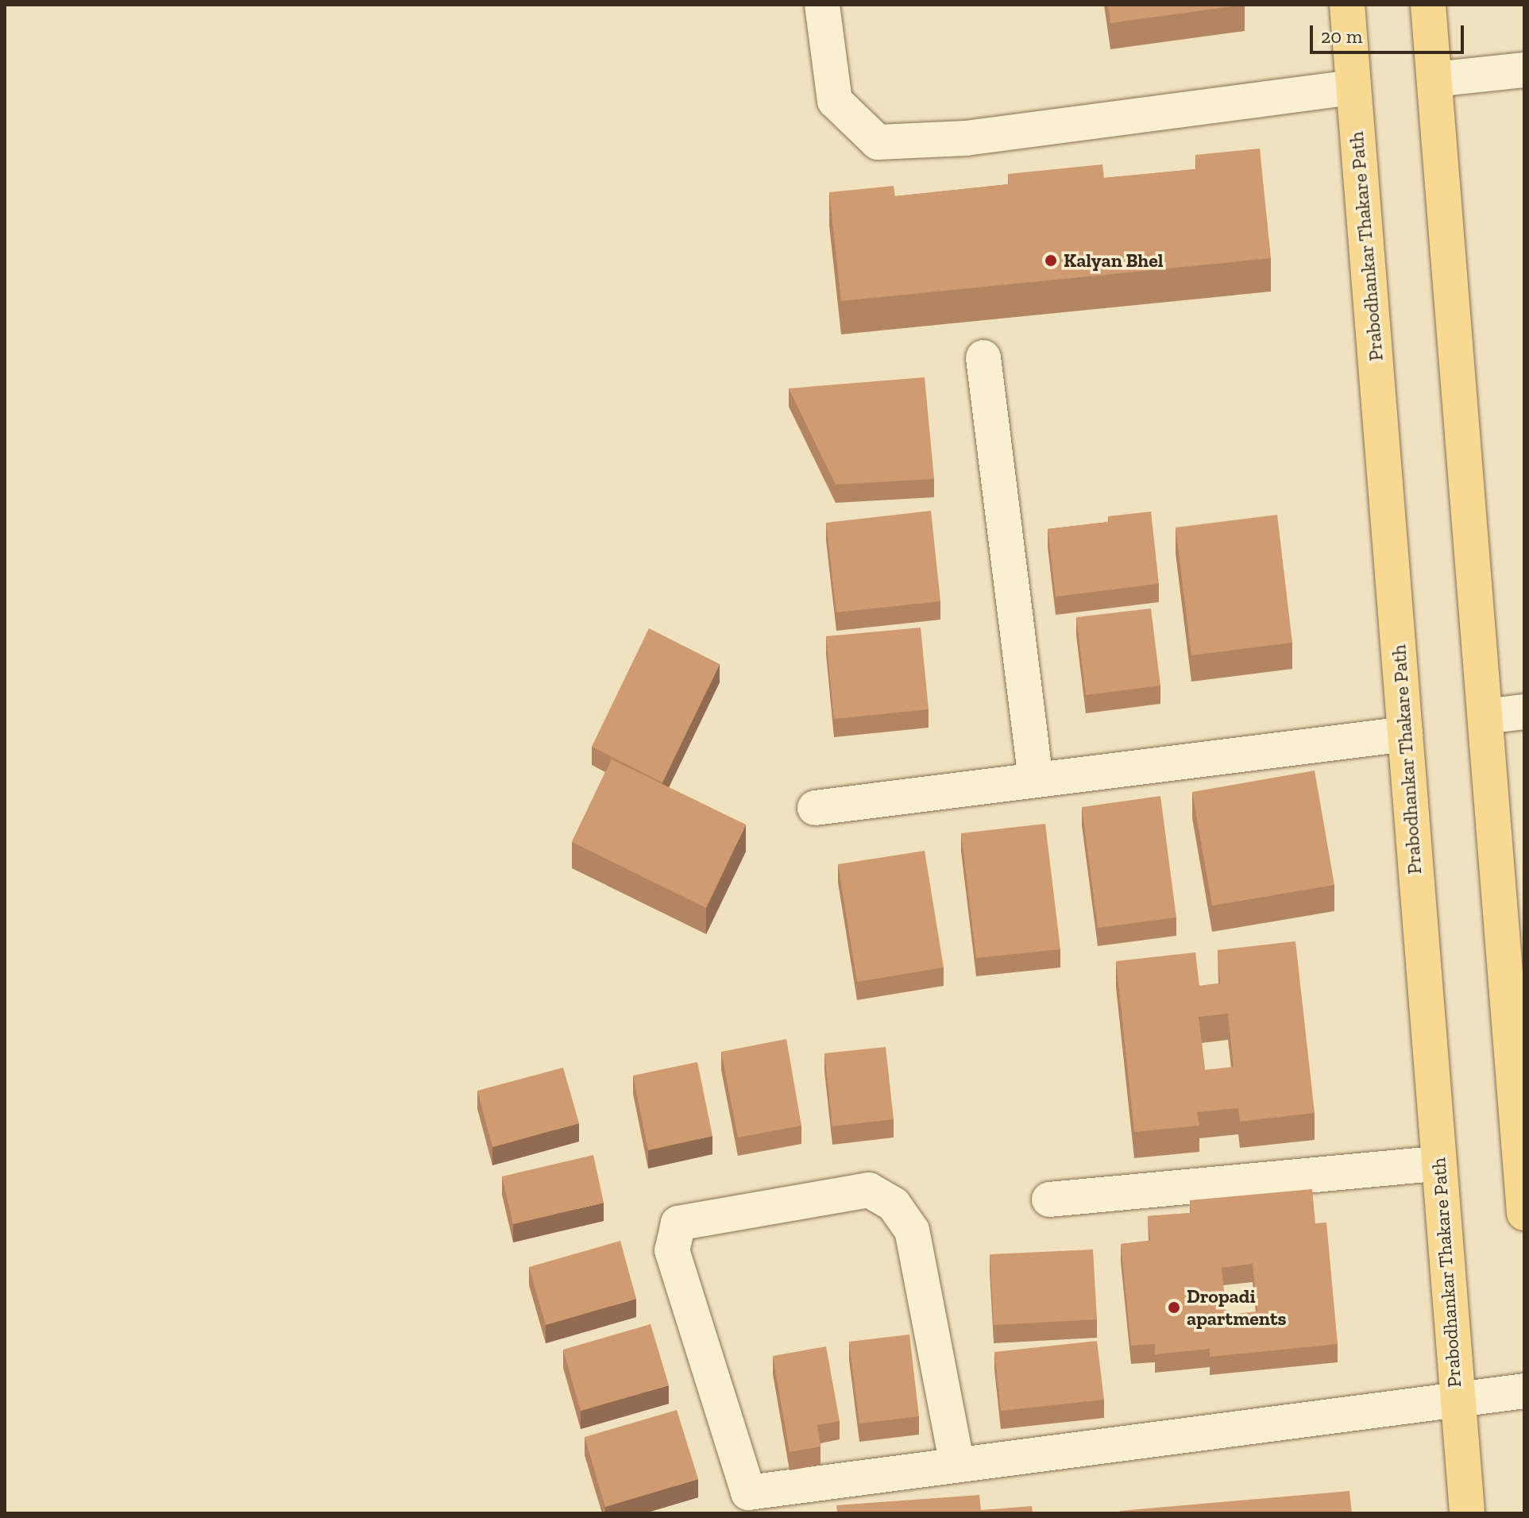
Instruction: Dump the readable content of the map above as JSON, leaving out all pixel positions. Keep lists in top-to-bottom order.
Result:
{
  "streets": {
    "main road": ["Prabodhankar Thakare Path"]
  },
  "places": ["Kalyan Bhel", "Dropadi apartments"],
  "scale_bar": "20 m"
}
